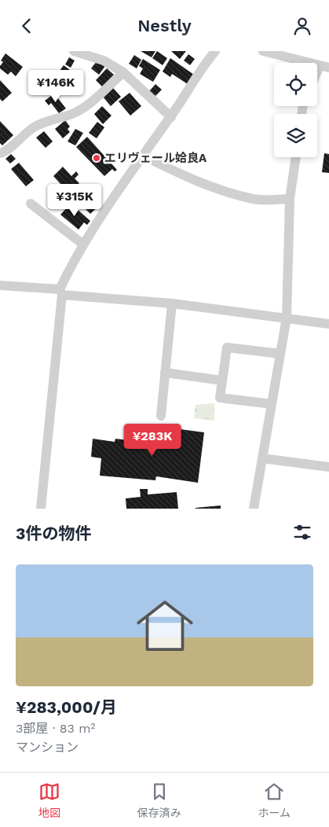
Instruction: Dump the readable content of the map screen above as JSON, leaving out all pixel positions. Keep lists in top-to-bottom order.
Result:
{
  "places": ["エリヴェール姶良A"],
  "page": {
    "header": "Nestly",
    "price": ["¥146K", "¥315K", "¥283K"],
    "heading": "3件の物件",
    "list": [
      {
        "name": "¥283,000/月",
        "note": "3部屋 · 83 m² · マンション"
      }
    ],
    "tabs": ["地図", "保存済み", "ホーム"]
  }
}
